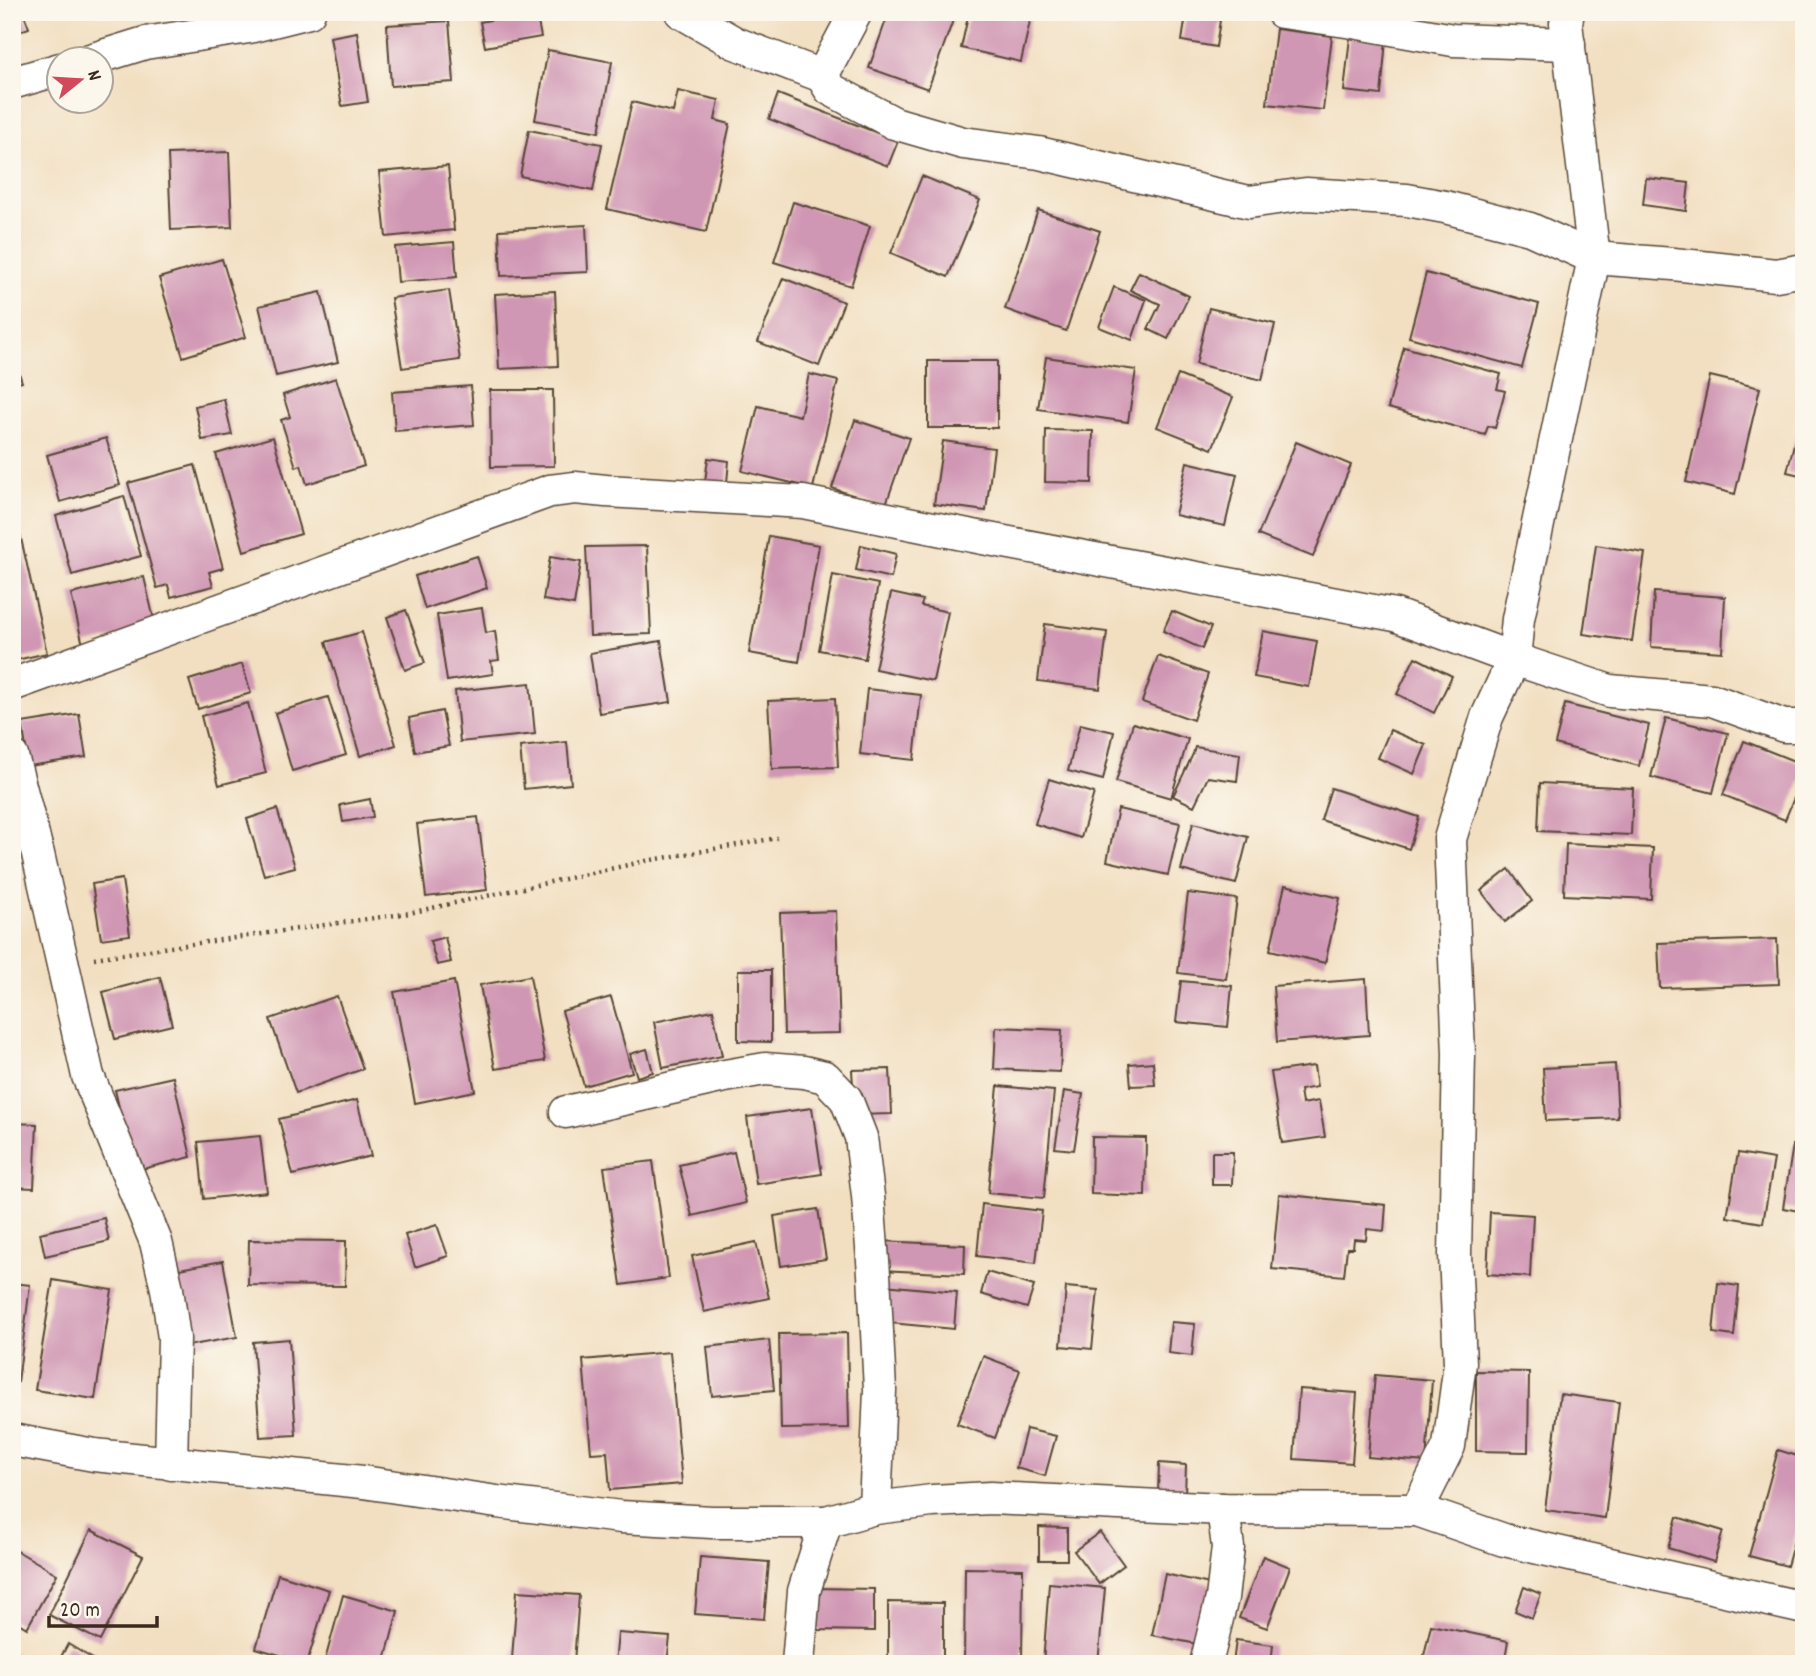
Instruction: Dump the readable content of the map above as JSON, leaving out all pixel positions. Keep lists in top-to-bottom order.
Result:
{
  "scale_bar": "20 m",
  "north": "right"
}
